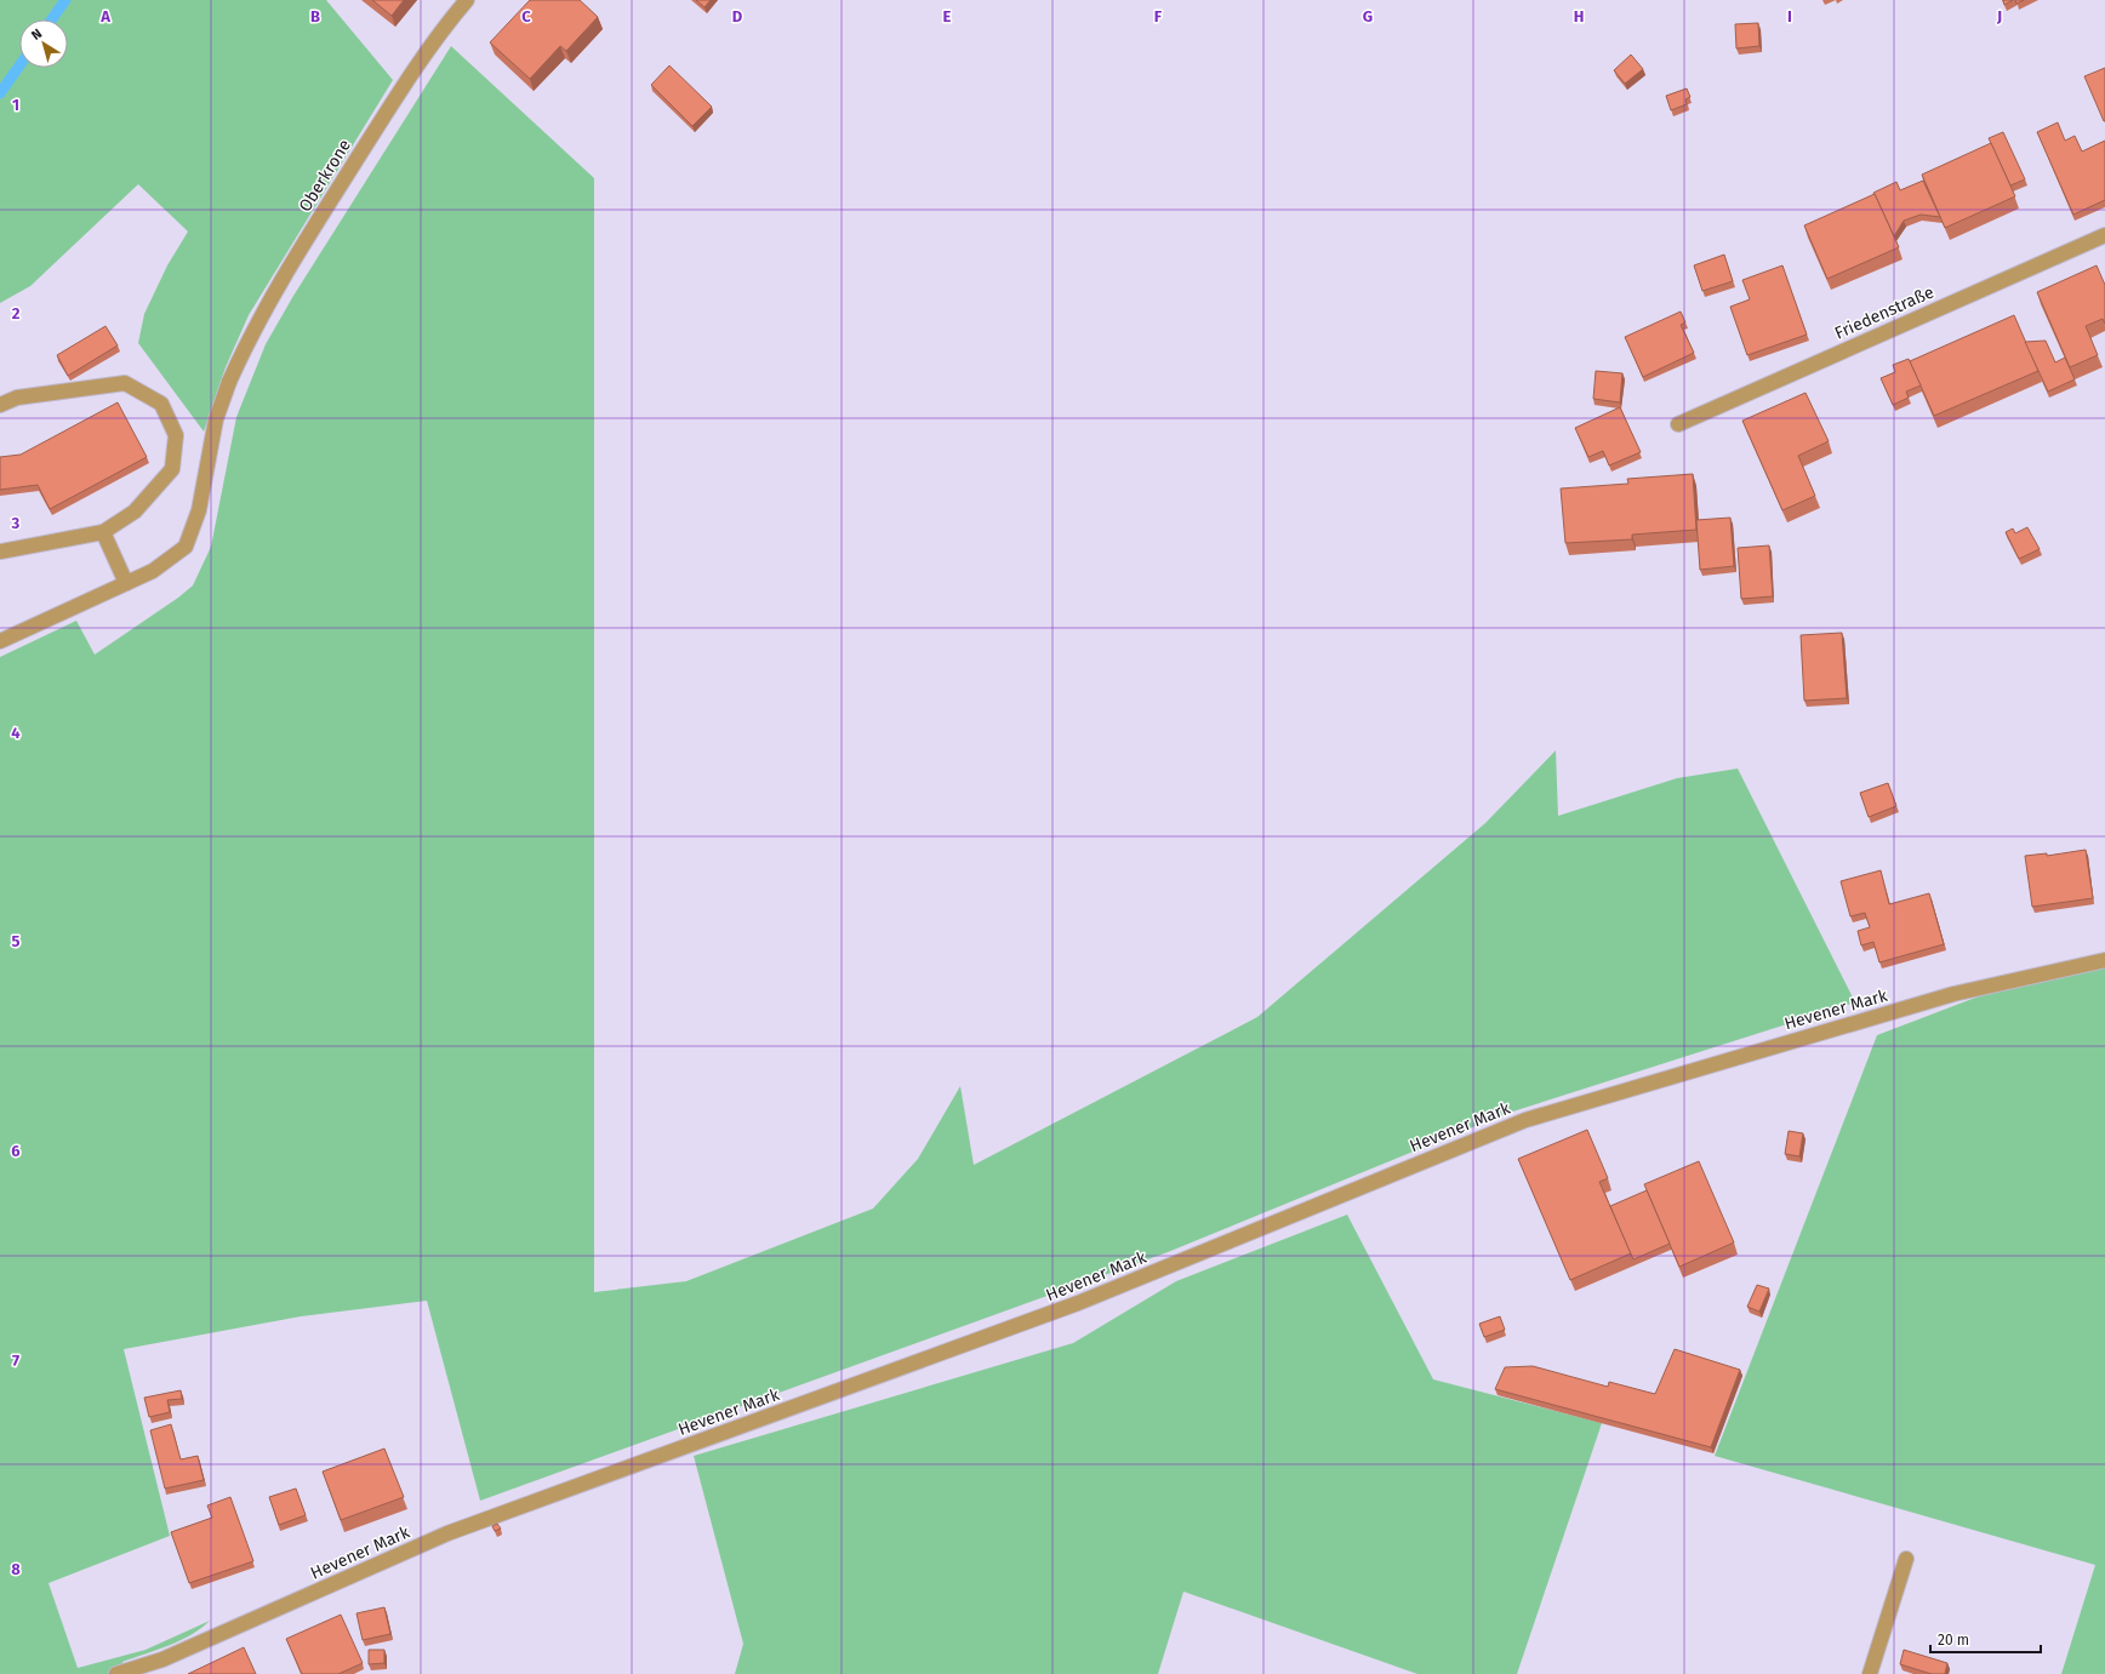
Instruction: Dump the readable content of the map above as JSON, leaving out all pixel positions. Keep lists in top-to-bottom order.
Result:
{
  "streets": {
    "street": ["Oberkrone", "Friedenstraße", "Hevener Mark"]
  },
  "scale_bar": "20 m",
  "north": "top left",
  "grid": {
    "columns": [
      "A",
      "B",
      "C",
      "D",
      "E",
      "F",
      "G",
      "H",
      "I",
      "J"
    ],
    "rows": [
      "1",
      "2",
      "3",
      "4",
      "5",
      "6",
      "7",
      "8"
    ]
  }
}
